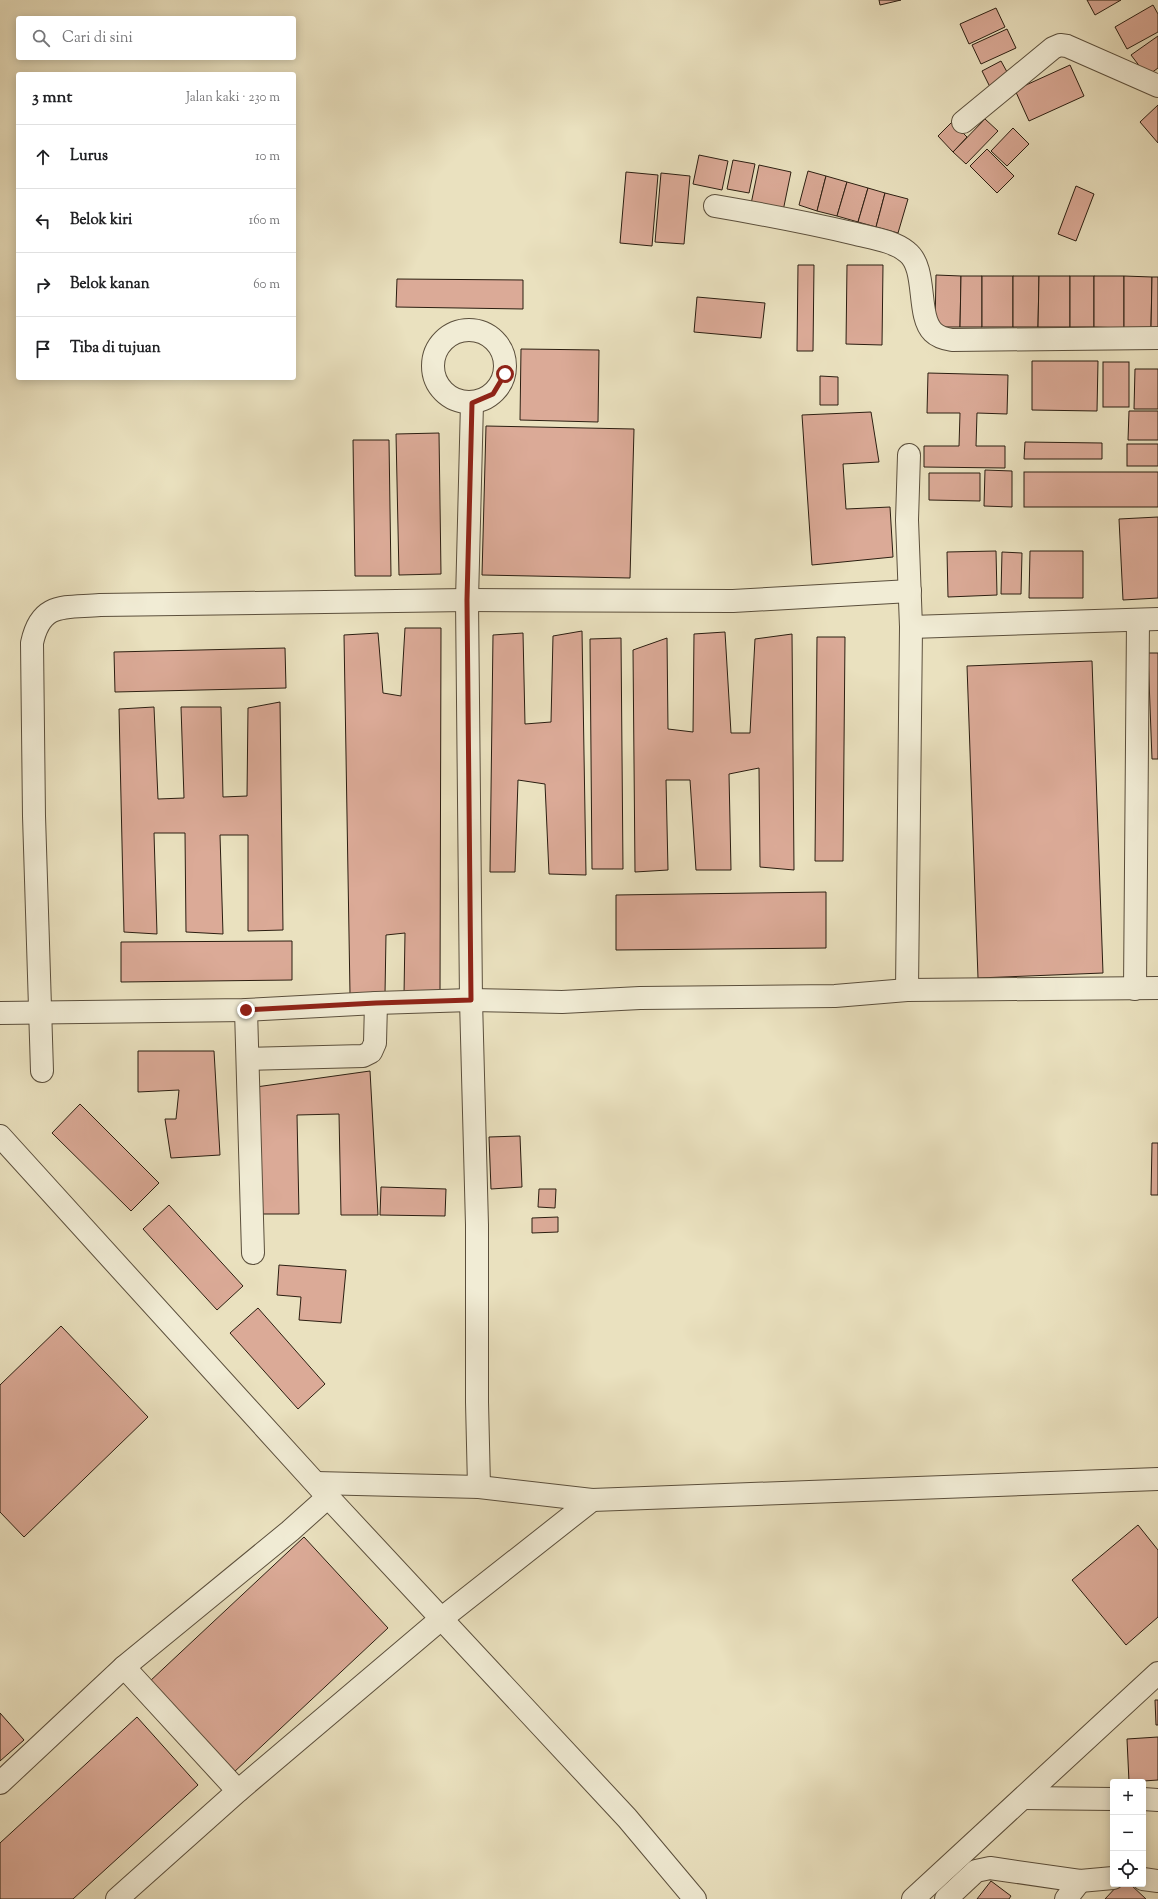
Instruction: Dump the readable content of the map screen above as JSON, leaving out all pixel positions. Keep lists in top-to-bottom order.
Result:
{
  "page": {
    "search": "Cari di sini",
    "heading": ["3 mnt", "Jalan kaki · 230 m"],
    "list": [
      ["Lurus", "10 m"],
      ["Belok kiri", "160 m"],
      ["Belok kanan", "60 m"],
      "Tiba di tujuan"
    ],
    "map_buttons": ["+", "−"]
  }
}
